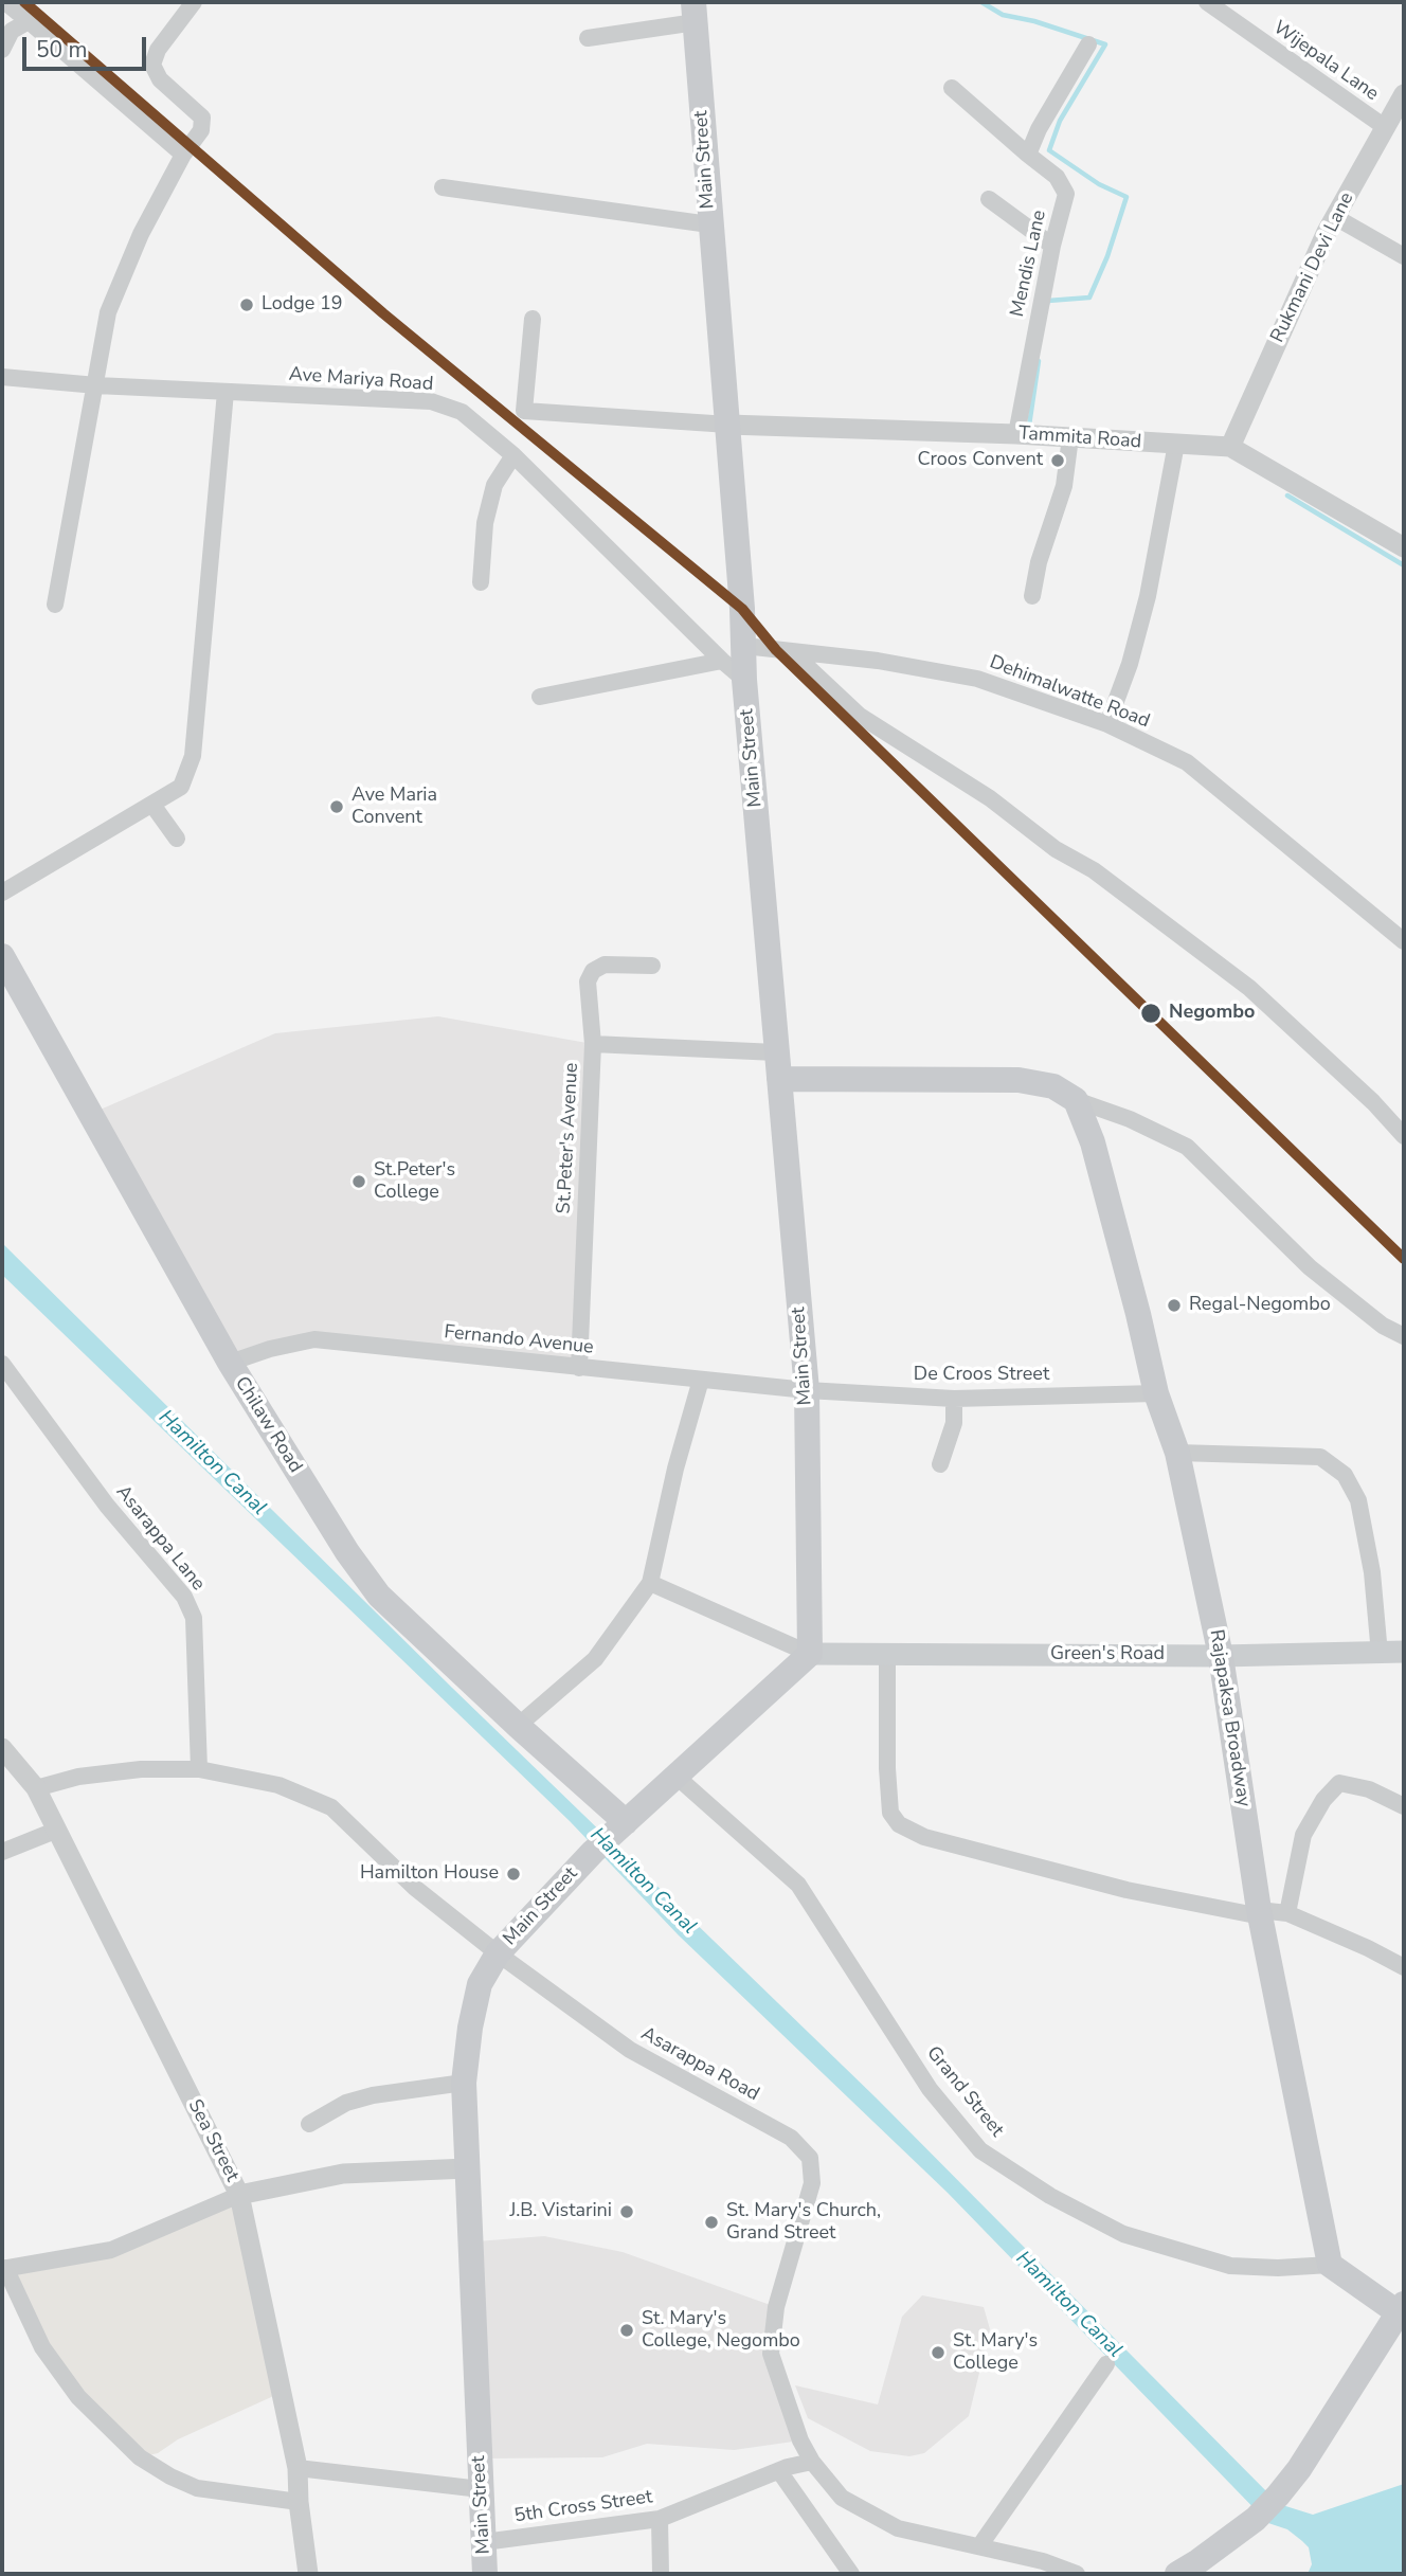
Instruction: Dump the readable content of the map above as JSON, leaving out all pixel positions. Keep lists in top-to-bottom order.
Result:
{
  "streets": {
    "main road": [
      "Main Street",
      "Chilaw Road",
      "Green's Road",
      "Rajapaksa Broadway"
    ],
    "street": [
      "Wijepala Lane",
      "Mendis Lane",
      "Rukmani Devi Lane",
      "Ave Mariya Road",
      "Tammita Road",
      "Dehimalwatte Road",
      "St.Peter's Avenue",
      "Fernando Avenue",
      "De Croos Street",
      "Asarappa Lane",
      "Asarappa Road",
      "Grand Street",
      "Sea Street",
      "5th Cross Street"
    ]
  },
  "crossings": [
    ["Wijepala Lane", "Rukmani Devi Lane"],
    ["Main Street", "Ave Mariya Road"],
    ["Main Street", "Tammita Road"],
    ["Main Street", "Dehimalwatte Road"],
    ["Main Street", "Fernando Avenue"],
    ["Main Street", "De Croos Street"],
    ["Main Street", "Chilaw Road"],
    ["Main Street", "Green's Road"],
    ["Main Street", "Asarappa Road"],
    ["Main Street", "Grand Street"],
    ["Main Street", "5th Cross Street"],
    ["Mendis Lane", "Tammita Road"],
    ["Rukmani Devi Lane", "Tammita Road"],
    ["Ave Mariya Road", "Dehimalwatte Road"],
    ["St.Peter's Avenue", "Fernando Avenue"],
    ["Fernando Avenue", "De Croos Street"],
    ["Fernando Avenue", "Chilaw Road"],
    ["De Croos Street", "Rajapaksa Broadway"],
    ["Asarappa Lane", "Asarappa Road"],
    ["Green's Road", "Rajapaksa Broadway"],
    ["Rajapaksa Broadway", "Grand Street"],
    ["Asarappa Road", "Sea Street"],
    ["Asarappa Road", "5th Cross Street"]
  ],
  "water": ["Hamilton Canal"],
  "places": [
    "Lodge 19",
    "Croos Convent",
    "Ave Maria Convent",
    "Negombo",
    "St.Peter's College",
    "Regal-Negombo",
    "Hamilton House",
    "J.B. Vistarini",
    "St. Mary's Church, Grand Street",
    "St. Mary's College, Negombo",
    "St. Mary's College"
  ],
  "scale_bar": "50 m"
}
